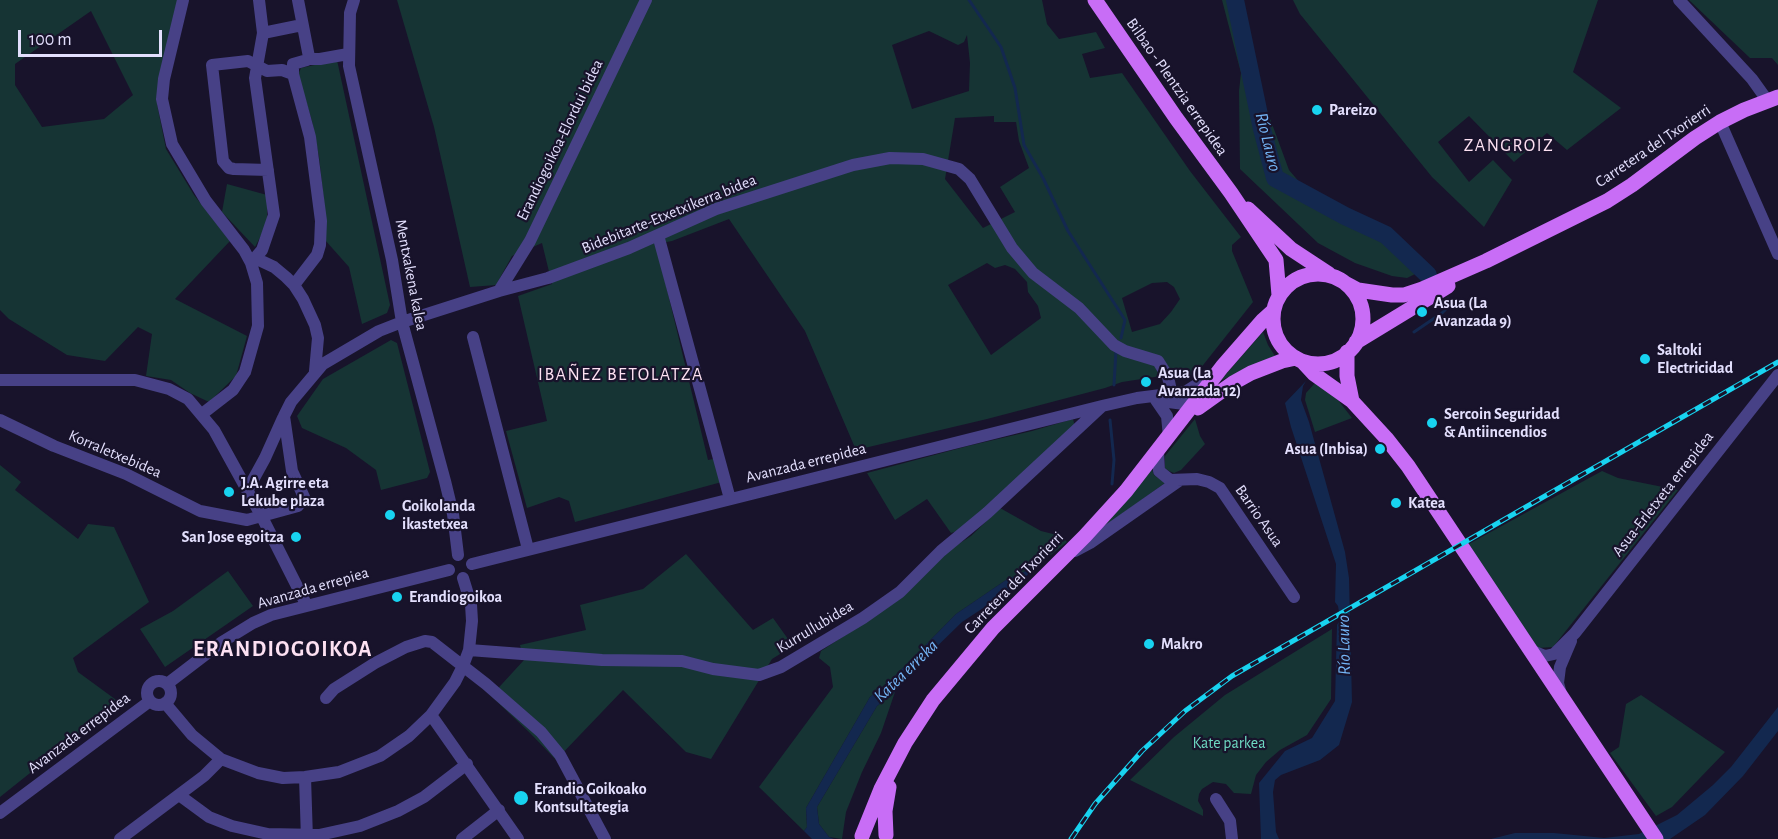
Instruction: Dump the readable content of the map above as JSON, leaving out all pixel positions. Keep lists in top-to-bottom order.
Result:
{
  "streets": {
    "main road": ["Bilbao - Plentzia errepidea", "Carretera del Txorierri"],
    "street": [
      "Erandiogoikoa-Elordui bidea",
      "Bidebitarte-Etxetxikerra bidea",
      "Mentxakena kalea",
      "Korraletxebidea",
      "Avanzada errepidea",
      "Asua-Erletxeta errepidea",
      "Barrio Asua",
      "Avanzada errepiea",
      "Kurrullubidea"
    ]
  },
  "crossings": [
    ["Erandiogoikoa-Elordui bidea", "Bidebitarte-Etxetxikerra bidea"],
    ["Bidebitarte-Etxetxikerra bidea", "Mentxakena kalea"],
    ["Mentxakena kalea", "Avanzada errepidea"],
    ["Mentxakena kalea", "Avanzada errepiea"],
    ["Avanzada errepidea", "Avanzada errepiea"],
    ["Avanzada errepidea", "Kurrullubidea"]
  ],
  "districts": ["ZANGROIZ", "IBAÑEZ BETOLATZA", "ERANDIOGOIKOA"],
  "water": ["Río Lauro", "Katea erreka"],
  "parks": ["Kate parkea"],
  "places": [
    "Pareizo",
    "Asua (La Avanzada 9)",
    "Saltoki Electricidad",
    "Asua (La Avanzada 12)",
    "Sercoin Seguridad & Antiincendios",
    "Asua (Inbisa)",
    "J.A. Agirre eta Lekube plaza",
    "Katea",
    "Goikolanda ikastetxea",
    "San Jose egoitza",
    "Erandiogoikoa",
    "Makro",
    "Erandio Goikoako Kontsultategia"
  ],
  "scale_bar": "100 m"
}
